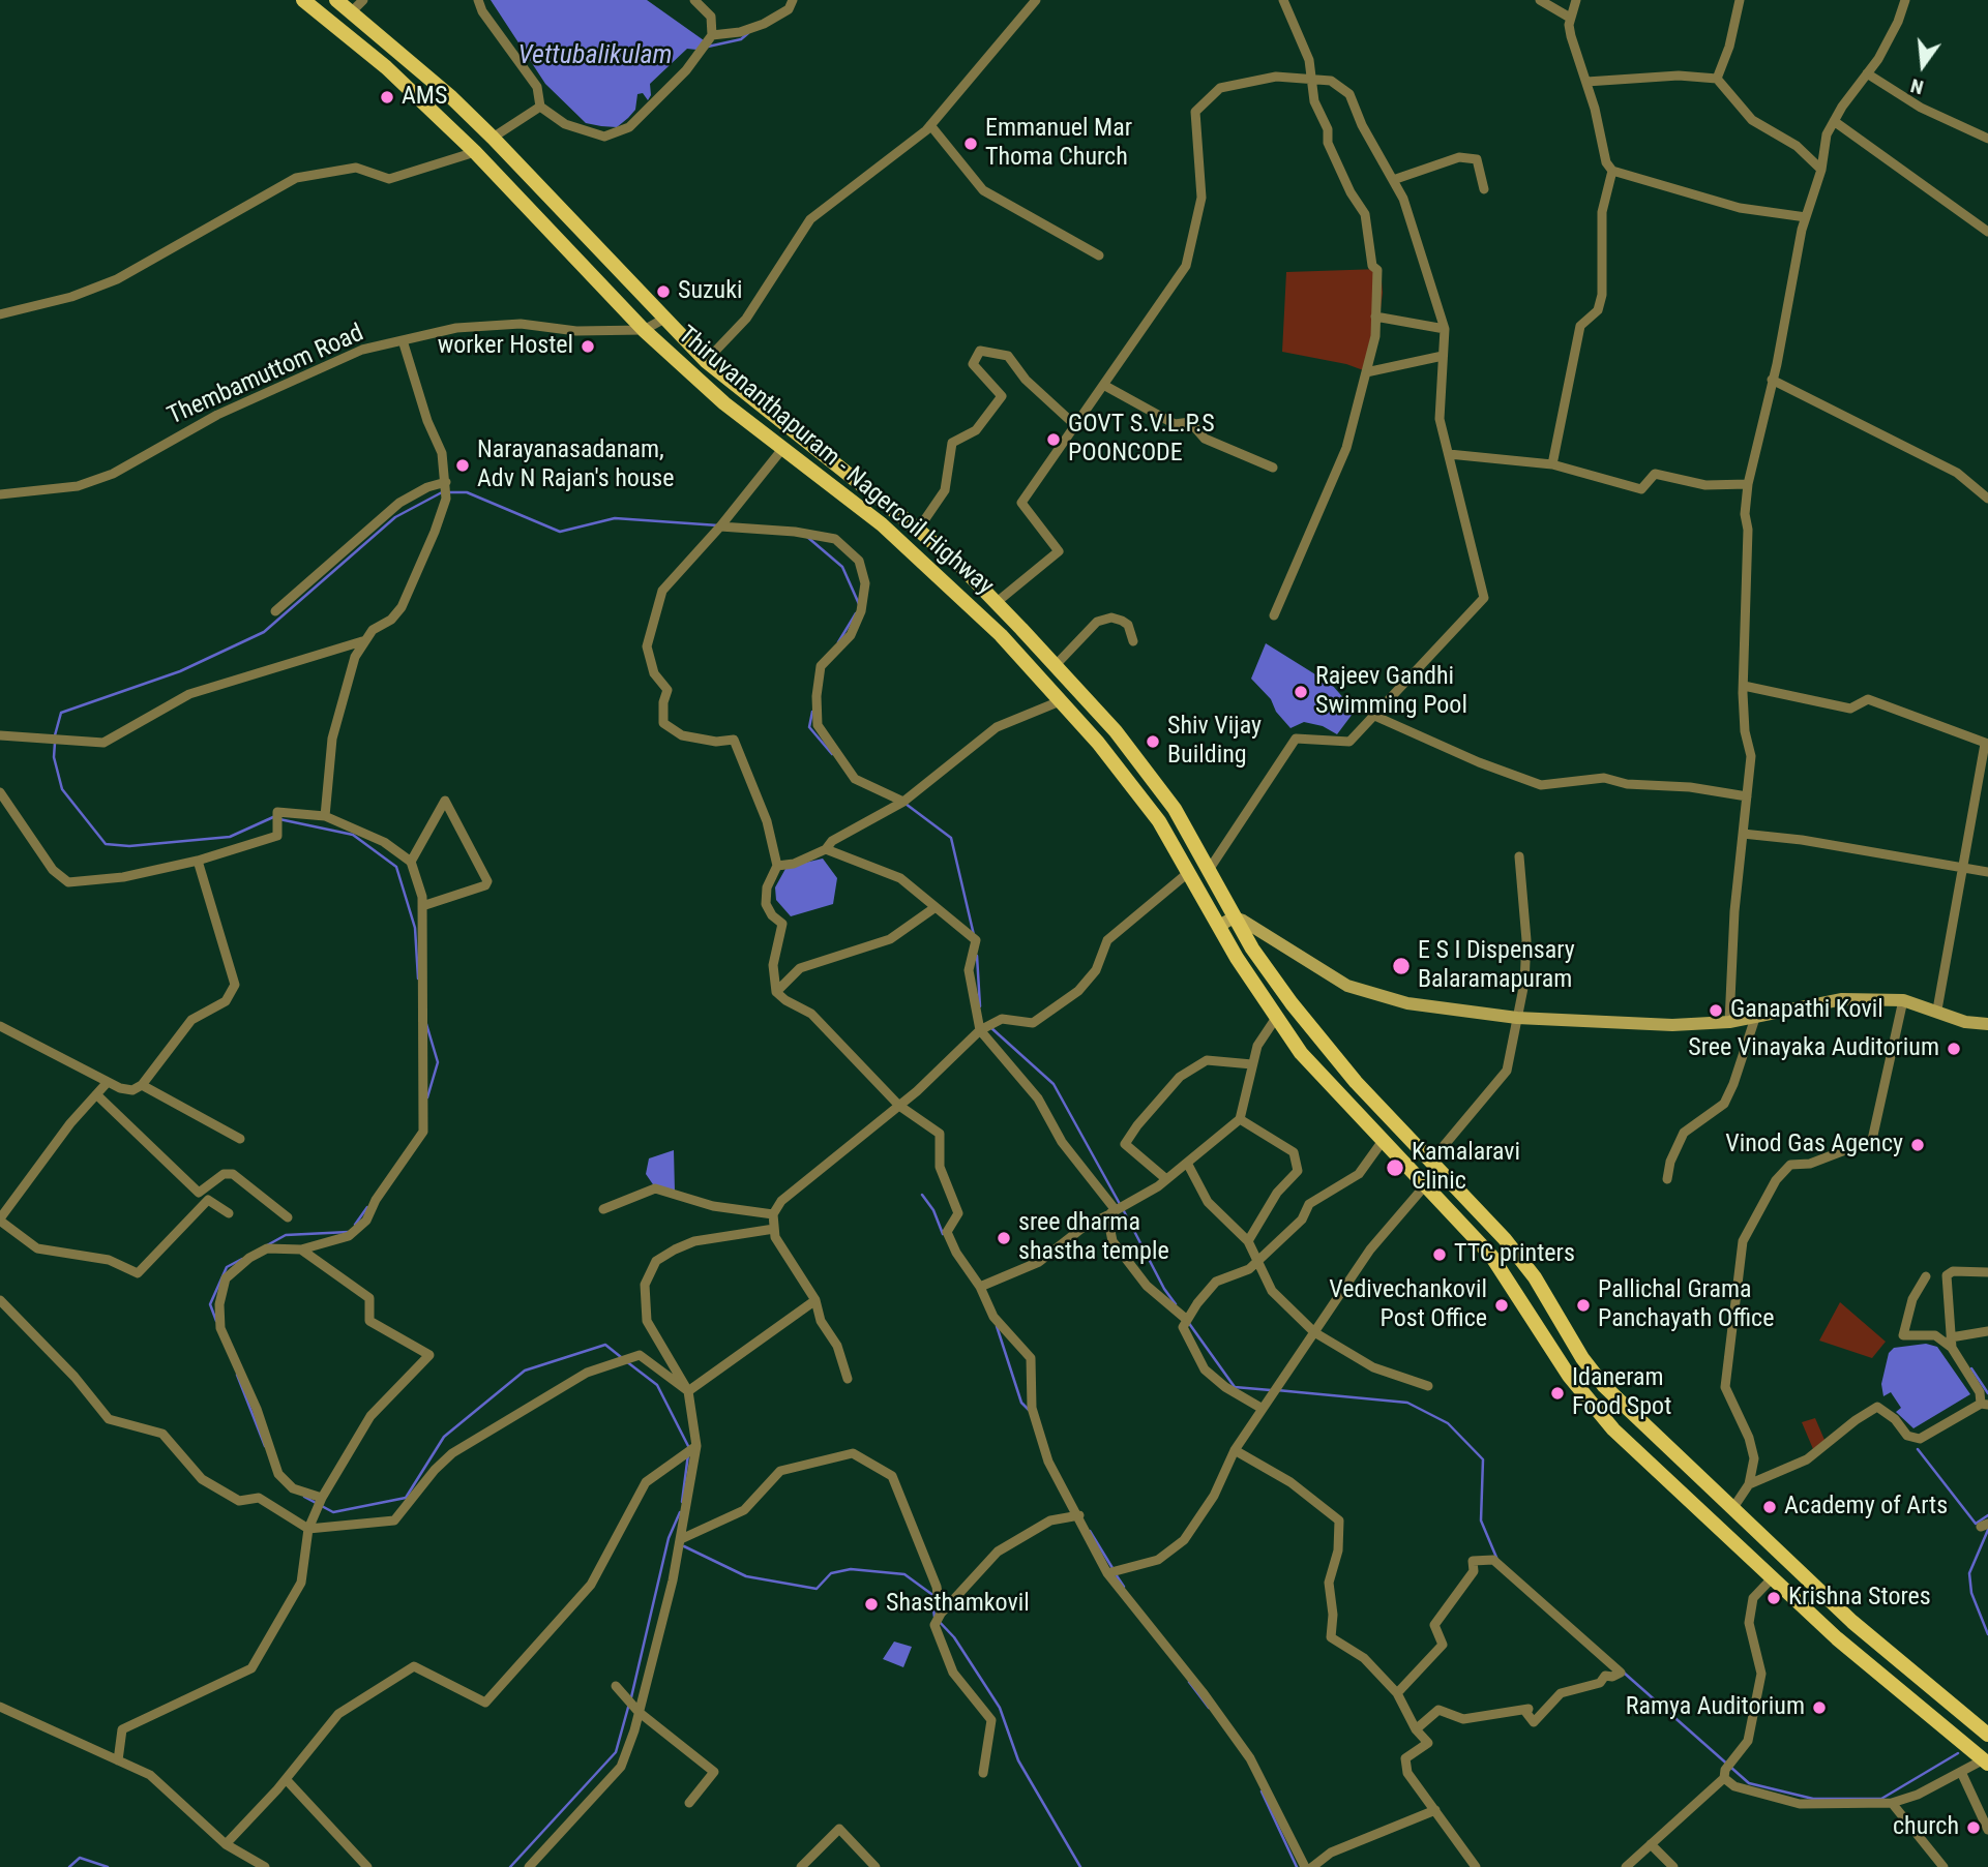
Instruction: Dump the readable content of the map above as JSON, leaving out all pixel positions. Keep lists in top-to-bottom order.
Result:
{
  "streets": {
    "main road": ["Thiruvananthapuram - Nagercoil Highway"],
    "street": ["Thembamuttom Road"]
  },
  "crossings": [
    ["Thembamuttom Road", "Thiruvananthapuram - Nagercoil Highway"]
  ],
  "water": ["Vettubalikulam"],
  "places": [
    "AMS",
    "Emmanuel Mar Thoma Church",
    "Suzuki",
    "worker Hostel",
    "GOVT S.V.L.P.S POONCODE",
    "Narayanasadanam, Adv N Rajan's house",
    "Rajeev Gandhi Swimming Pool",
    "Shiv Vijay Building",
    "E S I Dispensary Balaramapuram",
    "Ganapathi Kovil",
    "Sree Vinayaka Auditorium",
    "Vinod Gas Agency",
    "Kamalaravi Clinic",
    "sree dharma shastha temple",
    "TTC printers",
    "Vedivechankovil Post Office",
    "Pallichal Grama Panchayath Office",
    "Idaneram Food Spot",
    "Academy of Arts",
    "Krishna Stores",
    "Shasthamkovil",
    "Ramya Auditorium",
    "church"
  ],
  "north": "bottom"
}
